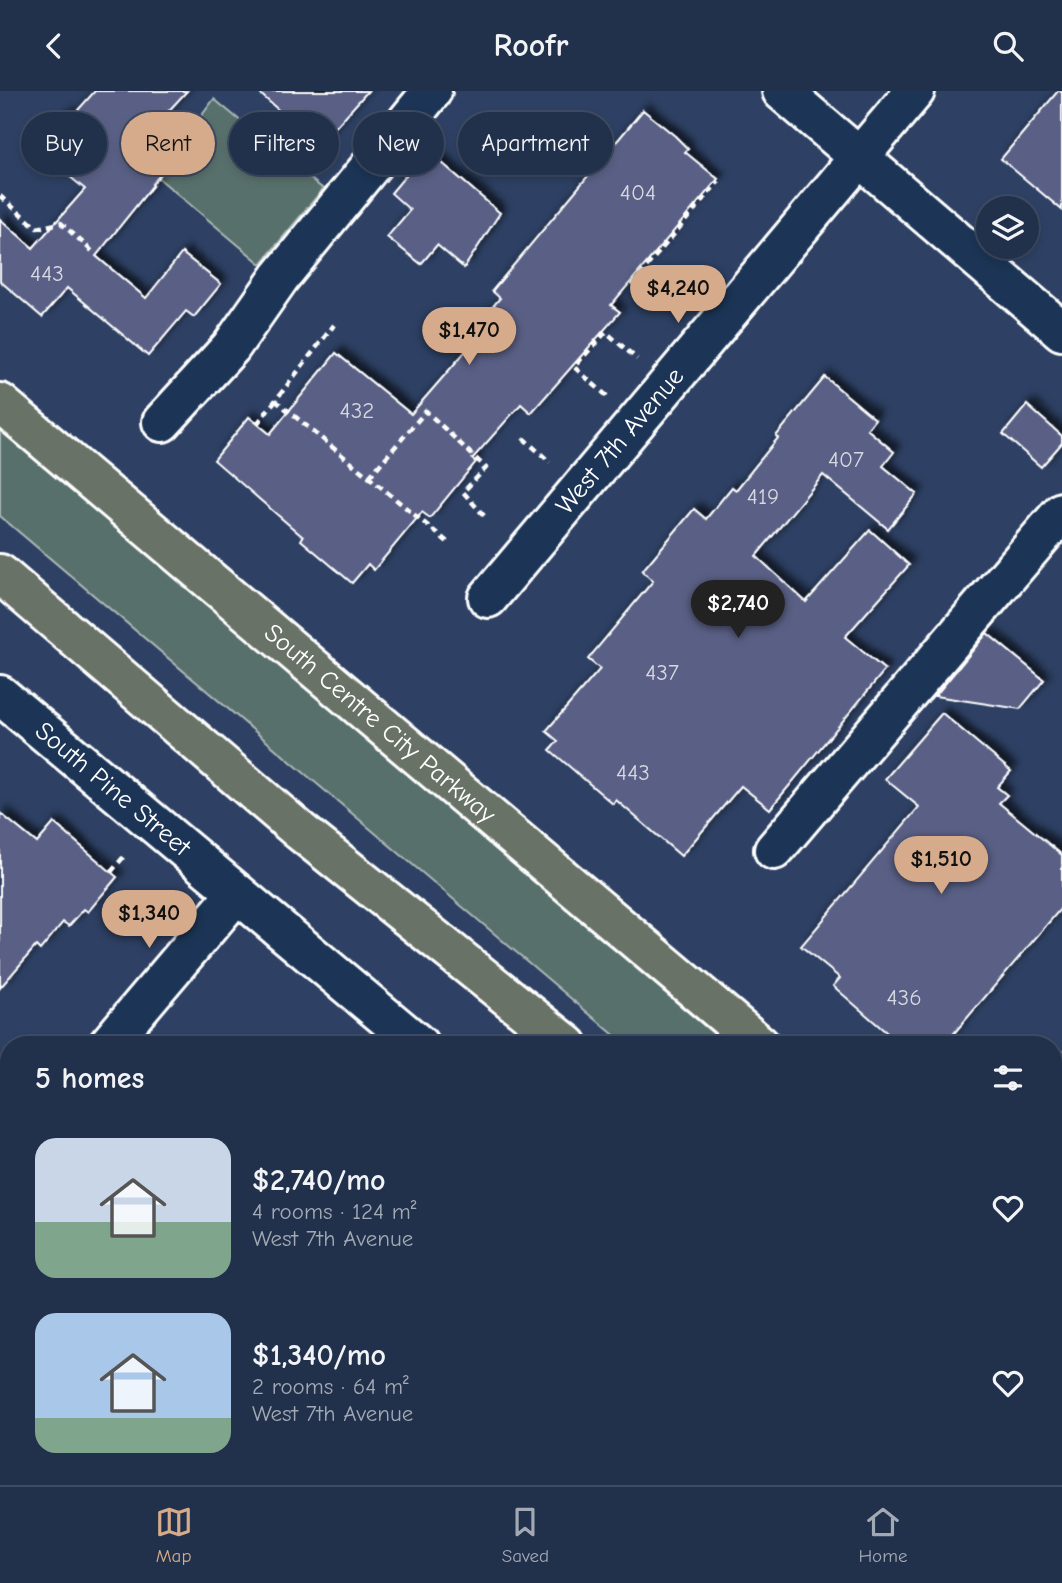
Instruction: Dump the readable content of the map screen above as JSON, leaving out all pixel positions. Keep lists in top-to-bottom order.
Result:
{
  "streets": {
    "highway": ["South Centre City Parkway"],
    "street": ["West 7th Avenue", "South Pine Street"]
  },
  "house_numbers": [
    "404",
    "443",
    "432",
    "407",
    "419",
    "437",
    "443",
    "436"
  ],
  "page": {
    "header": "Roofr",
    "chip": [
      "Buy",
      "Rent",
      "Filters",
      "New",
      "Apartment"
    ],
    "price": [
      "$4,240",
      "$1,470",
      "$2,740",
      "$1,510",
      "$1,340"
    ],
    "heading": "5 homes",
    "list": [
      {
        "name": "$2,740/mo",
        "note": "4 rooms · 124 m² · West 7th Avenue"
      },
      {
        "name": "$1,340/mo",
        "note": "2 rooms · 64 m² · West 7th Avenue"
      }
    ],
    "tabs": ["Map", "Saved", "Home"]
  }
}
